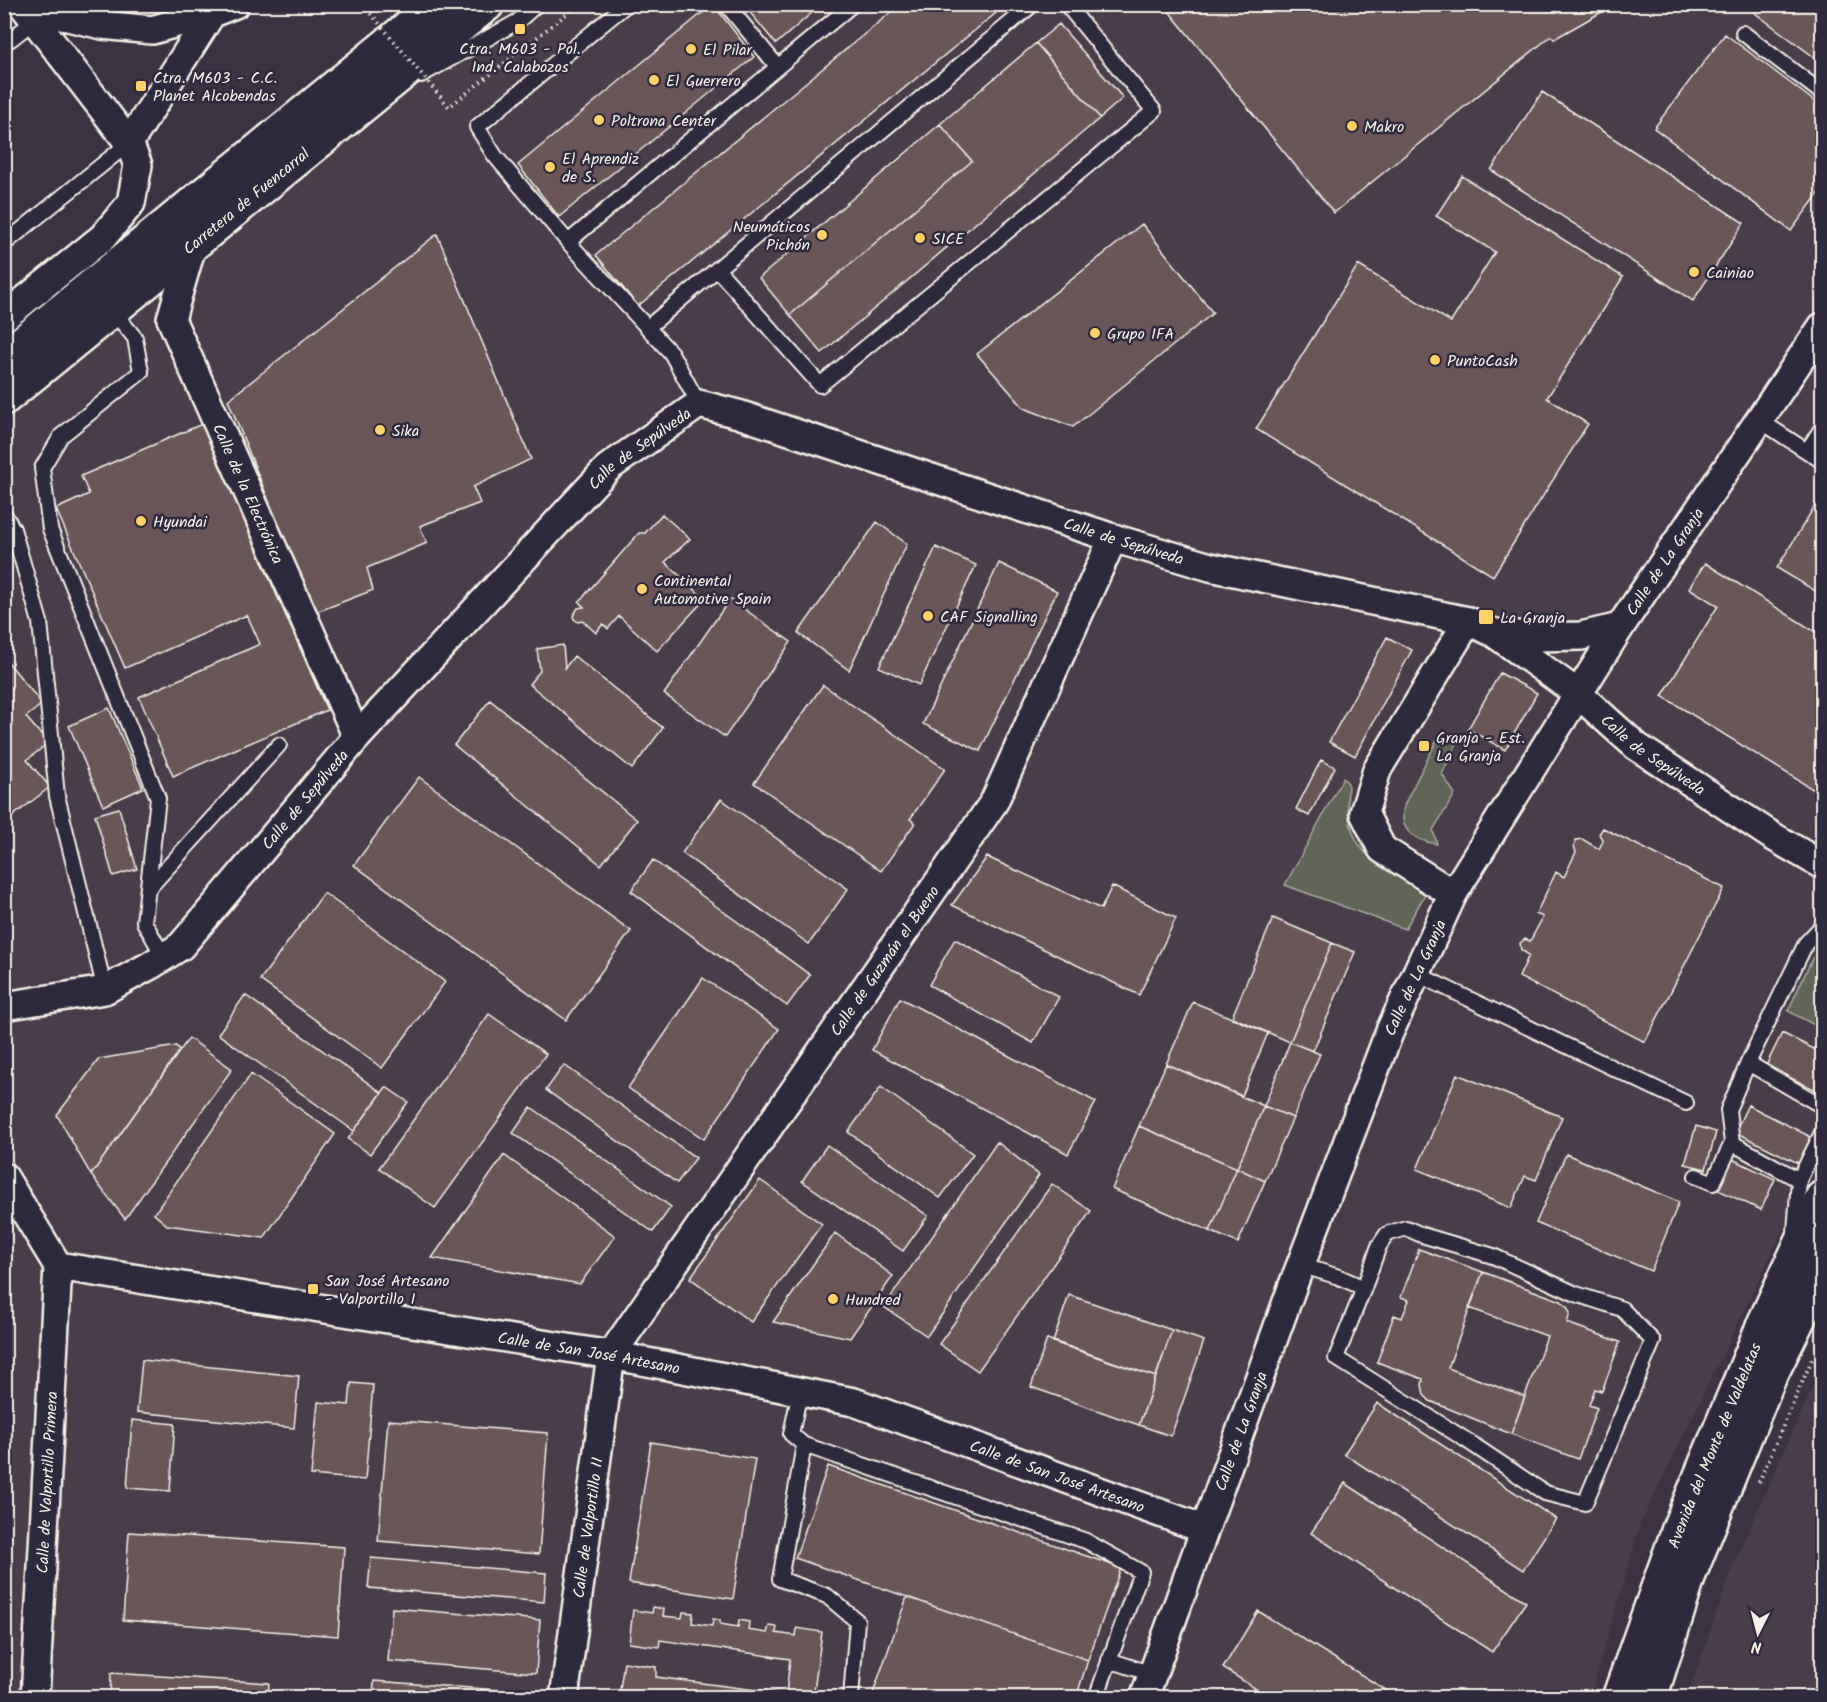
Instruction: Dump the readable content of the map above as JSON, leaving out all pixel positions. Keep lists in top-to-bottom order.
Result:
{
  "streets": {
    "main road": ["Carretera de Fuencarral", "Avenida del Monte de Valdelatas"],
    "street": [
      "Calle de Sepúlveda",
      "Calle de la Electrónica",
      "Calle de La Granja",
      "Calle de Guzmán el Bueno",
      "Calle de San José Artesano",
      "Calle de Valportillo Primera",
      "Calle de Valportillo II"
    ]
  },
  "crossings": [
    ["Carretera de Fuencarral", "Calle de la Electrónica"],
    ["Calle de Sepúlveda", "Calle de la Electrónica"],
    ["Calle de Sepúlveda", "Calle de La Granja"],
    ["Calle de Sepúlveda", "Calle de Guzmán el Bueno"],
    ["Calle de La Granja", "Calle de San José Artesano"],
    ["Calle de Guzmán el Bueno", "Calle de San José Artesano"],
    ["Calle de Guzmán el Bueno", "Calle de Valportillo II"],
    ["Calle de San José Artesano", "Calle de Valportillo Primera"],
    ["Calle de San José Artesano", "Calle de Valportillo II"]
  ],
  "places": {
    "transit": [
      "Ctra. M603 - Pol. Ind. Calabozos",
      "Ctra. M603 - C.C. Planet Alcobendas",
      "La Granja",
      "Granja - Est. La Granja",
      "San José Artesano - Valportillo I"
    ],
    "other": [
      "El Pilar",
      "El Guerrero",
      "Poltrona Center",
      "Makro",
      "El Aprendiz de S.",
      "Neumáticos Pichón",
      "SICE",
      "Cainiao",
      "Grupo IFA",
      "PuntoCash",
      "Sika",
      "Hyundai",
      "Continental Automotive Spain",
      "CAF Signalling",
      "Hundred"
    ]
  },
  "north": "bottom"
}
